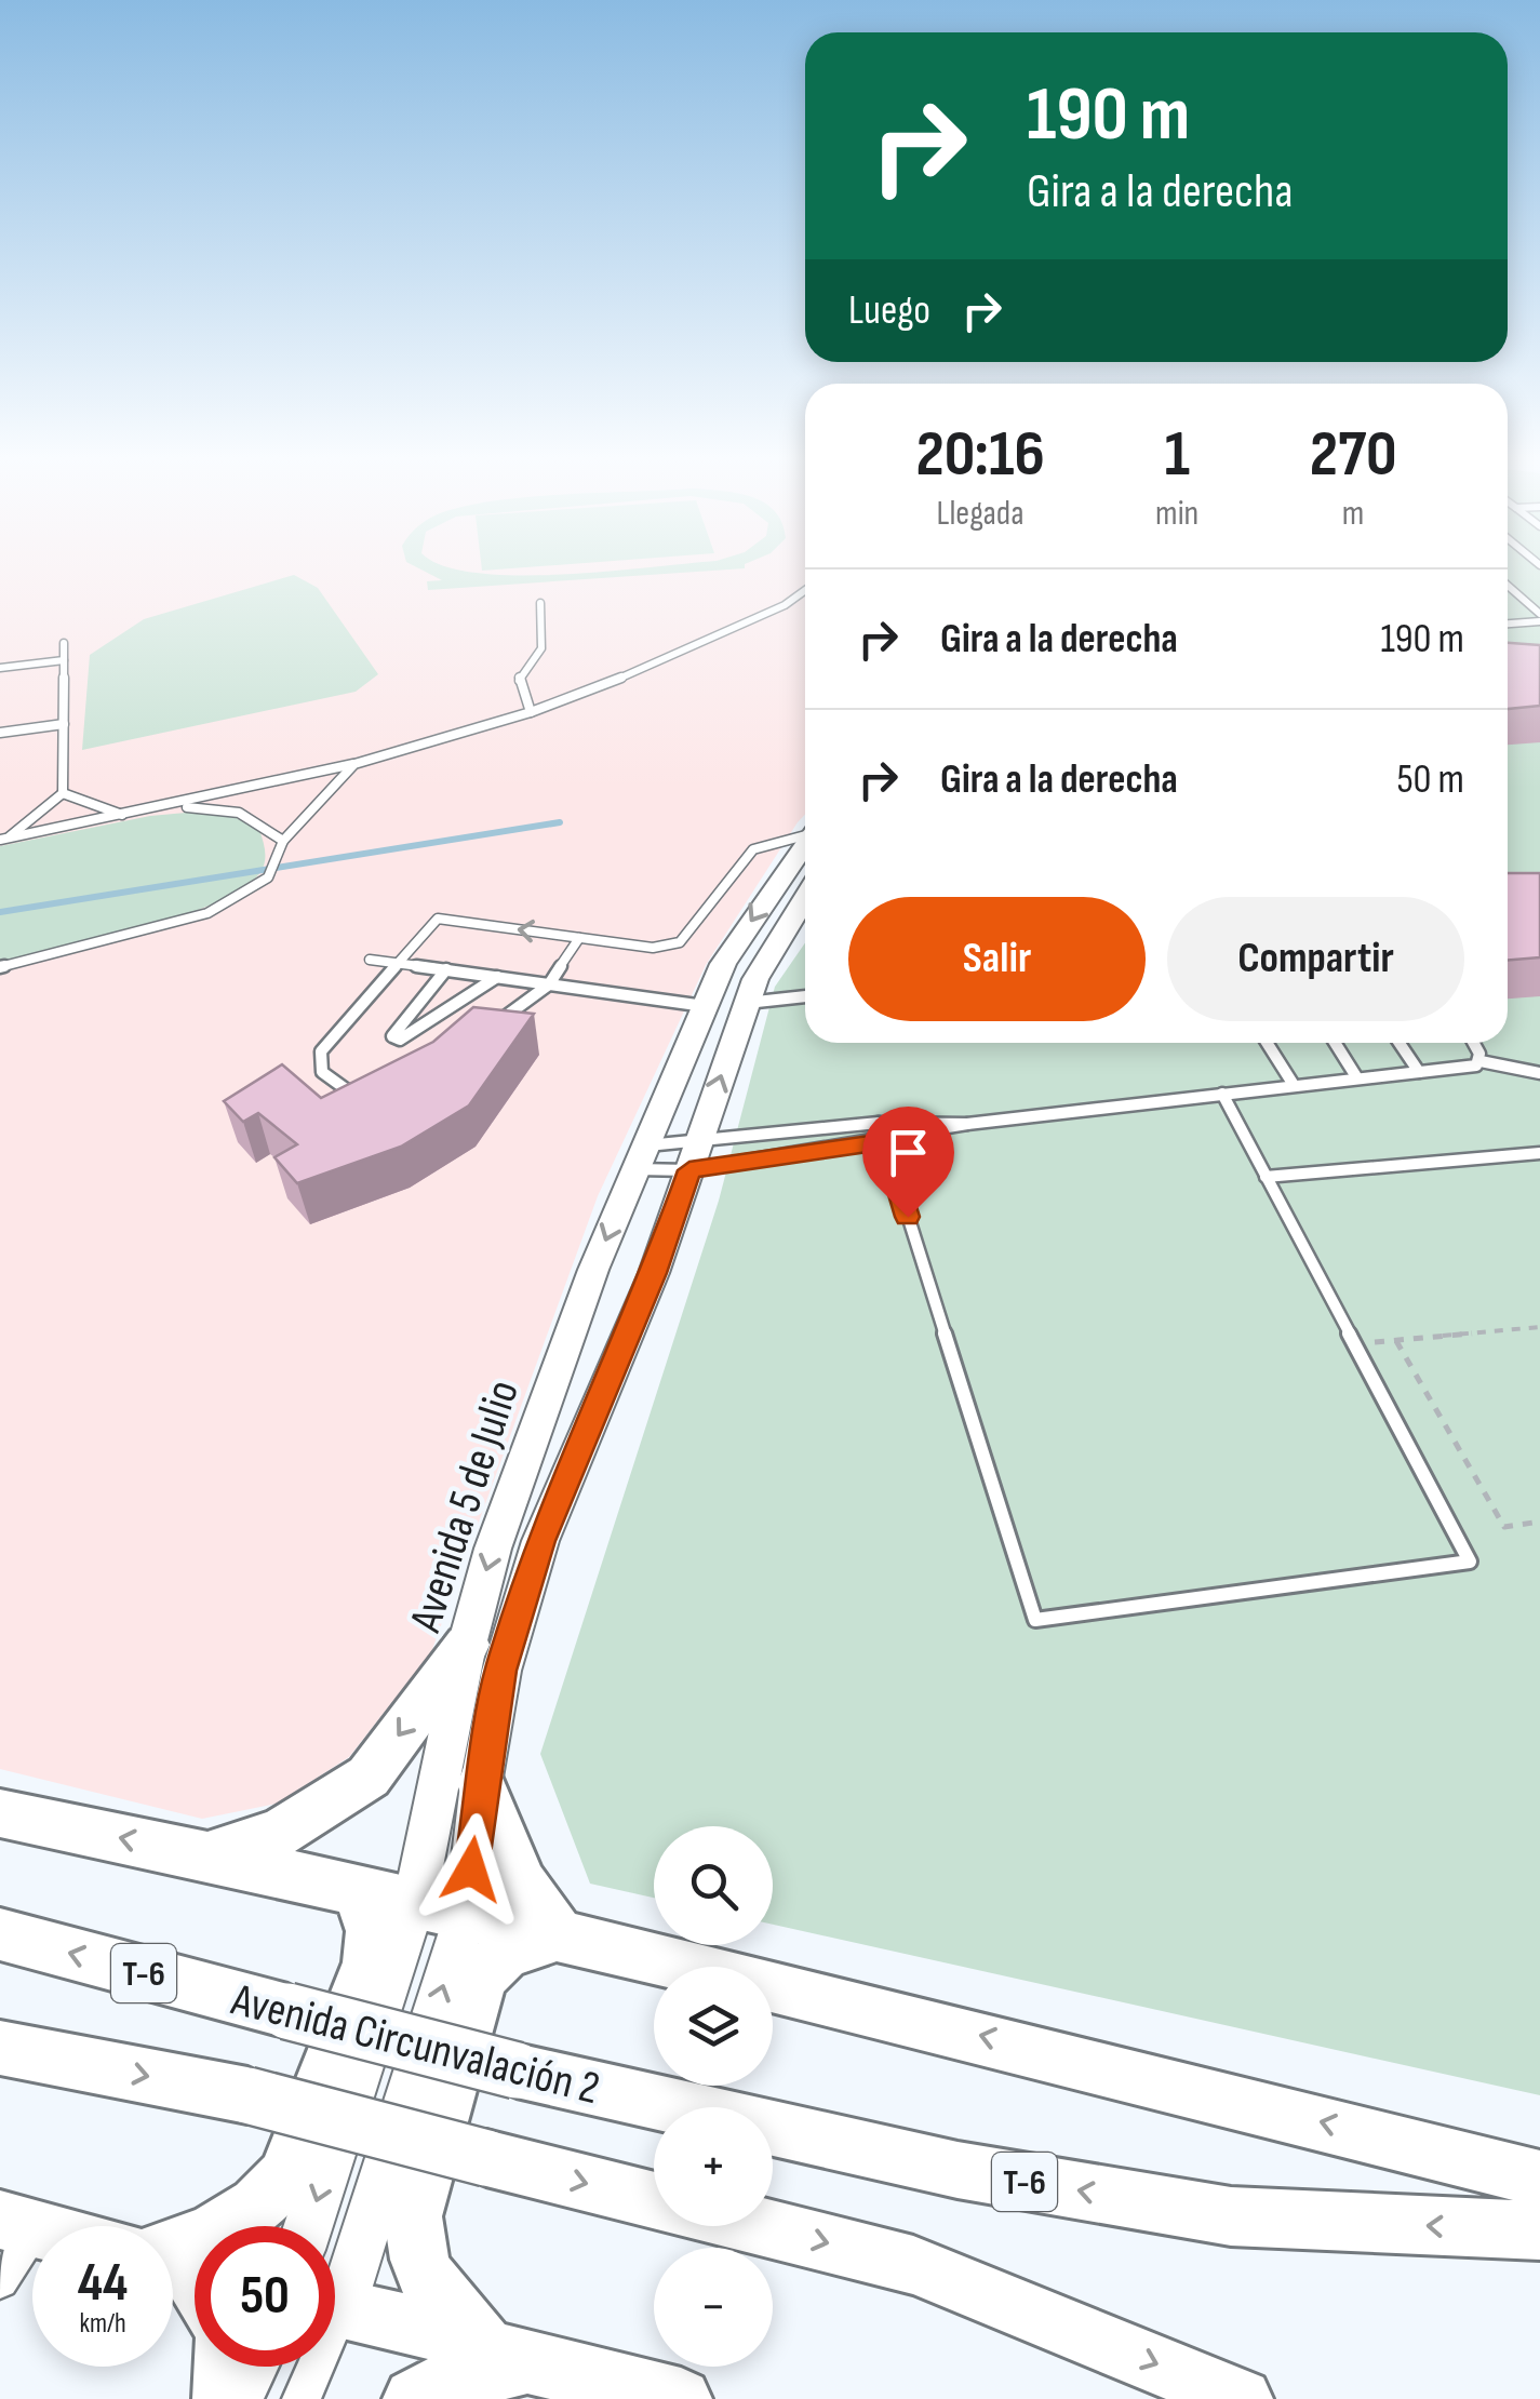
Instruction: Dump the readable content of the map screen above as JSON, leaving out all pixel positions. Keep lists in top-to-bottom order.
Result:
{
  "streets": {
    "highway": ["T-6", "Avenida Circunvalación 2"],
    "main road": ["Avenida 5 de Julio"]
  },
  "page": {
    "turn": ["190 m", "Gira a la derecha"],
    "then": "Luego",
    "eta": [
      "20:16",
      "Llegada",
      "1",
      "min",
      "270",
      "m"
    ],
    "list": [
      {
        "name": "Gira a la derecha",
        "value": "190 m"
      },
      {
        "name": "Gira a la derecha",
        "value": "50 m"
      }
    ],
    "buttons": ["Salir", "Compartir"],
    "map_buttons": ["+", "−"],
    "speed": "44 km/h",
    "limit": "50"
  }
}
